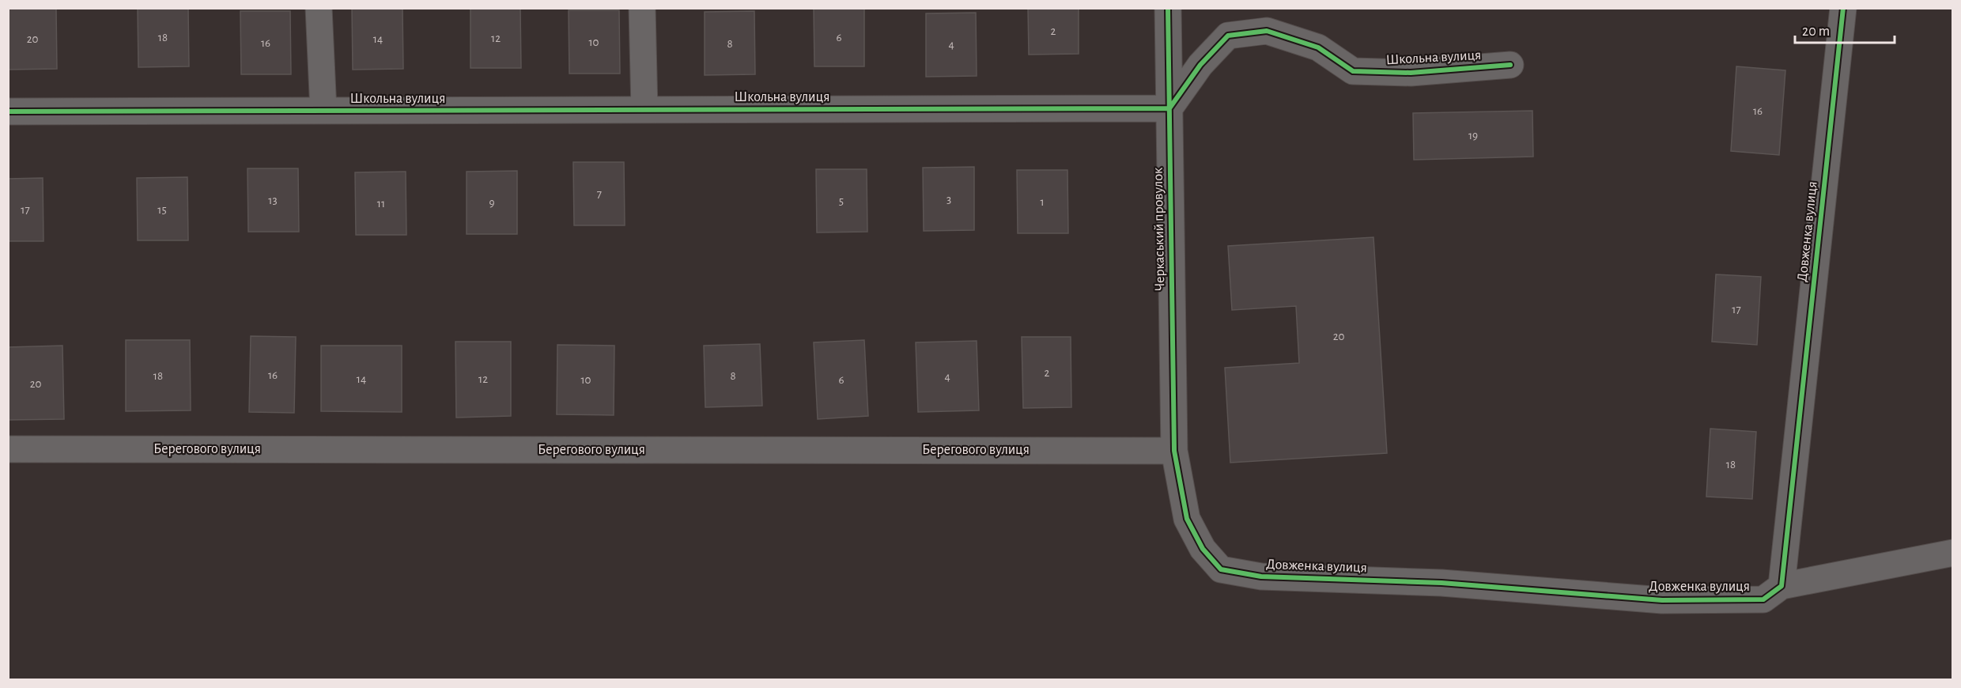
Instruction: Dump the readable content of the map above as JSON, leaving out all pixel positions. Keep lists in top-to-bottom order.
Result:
{
  "streets": {
    "street": [
      "Школьна вулиця",
      "Черкаський провулок",
      "Довженка вулиця",
      "Берегового вулиця"
    ]
  },
  "crossings": [
    ["Школьна вулиця", "Черкаський провулок"],
    ["Черкаський провулок", "Довженка вулиця"],
    ["Черкаський провулок", "Берегового вулиця"],
    ["Довженка вулиця", "Берегового вулиця"]
  ],
  "house_numbers": [
    "2",
    "18",
    "6",
    "12",
    "20",
    "14",
    "10",
    "16",
    "8",
    "4",
    "16",
    "19",
    "7",
    "3",
    "13",
    "5",
    "1",
    "9",
    "11",
    "17",
    "15",
    "17",
    "20",
    "2",
    "16",
    "18",
    "8",
    "4",
    "14",
    "12",
    "10",
    "6",
    "20",
    "18"
  ],
  "scale_bar": "20 m"
}
